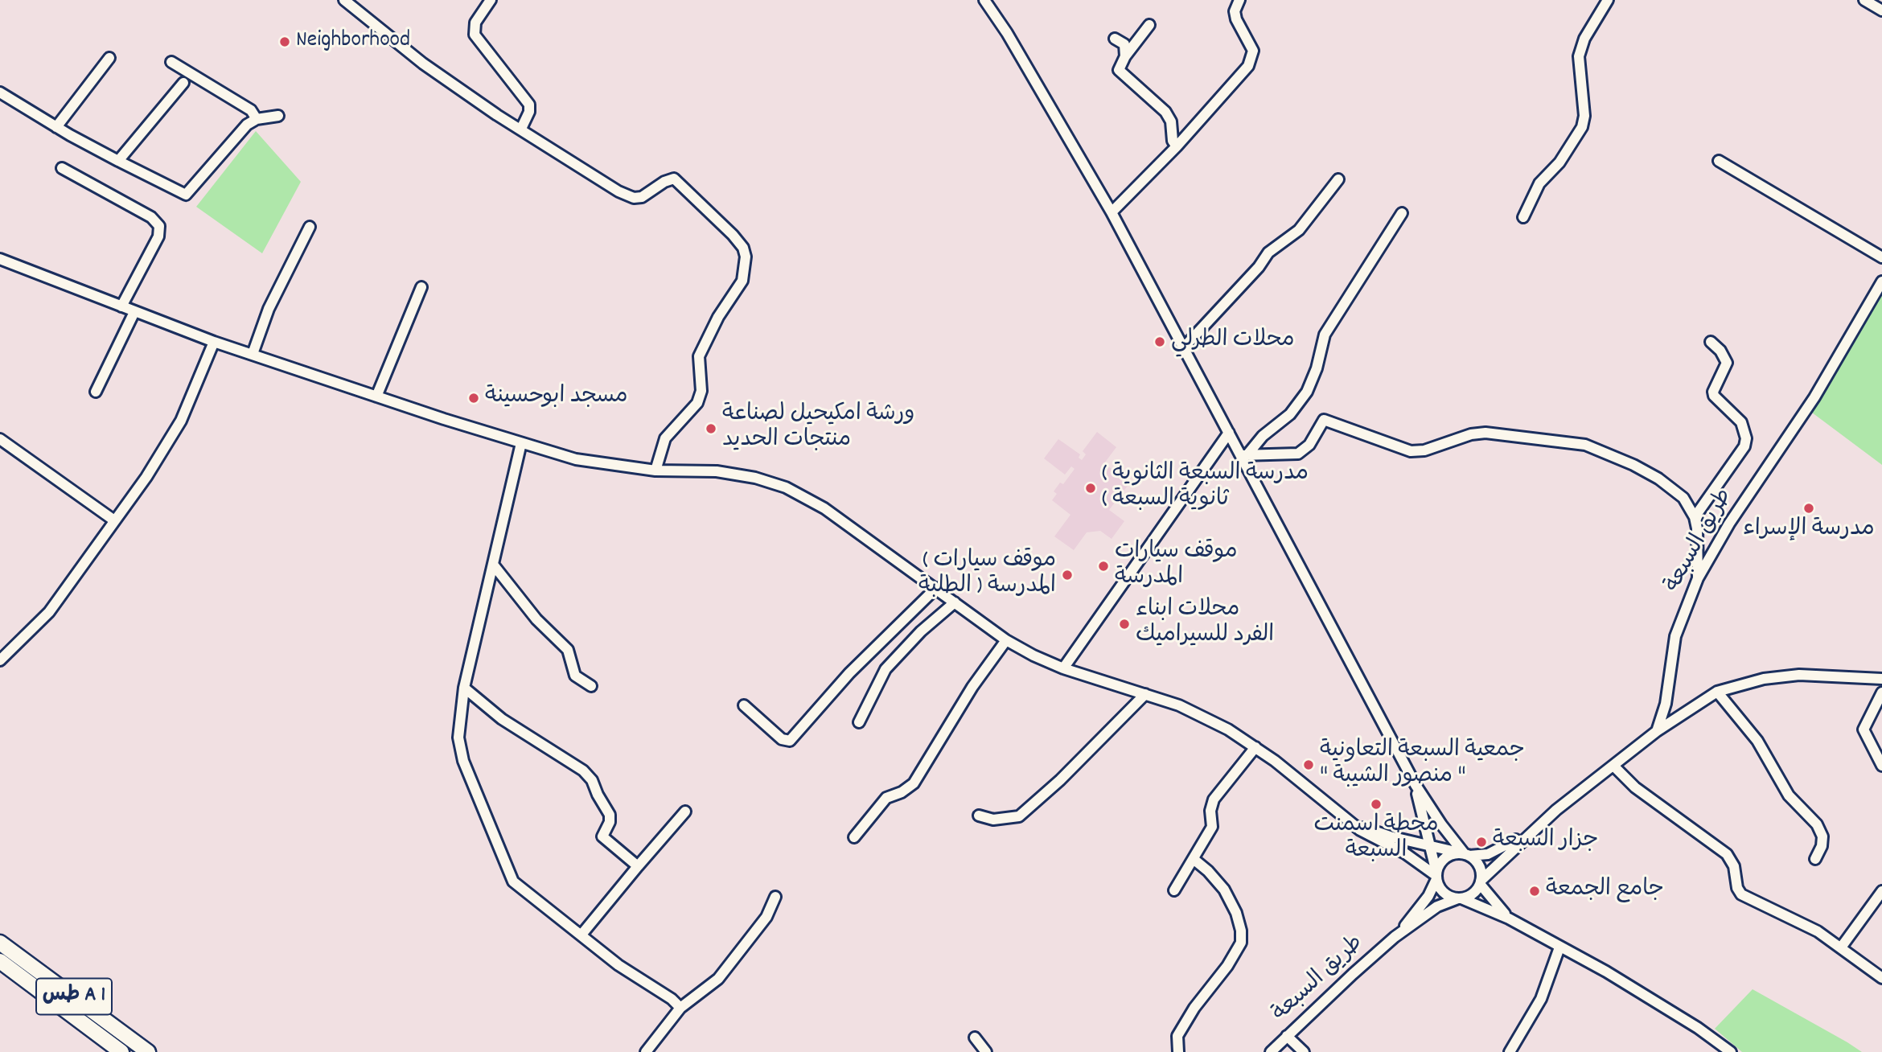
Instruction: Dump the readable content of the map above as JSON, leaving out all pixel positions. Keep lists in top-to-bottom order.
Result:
{
  "streets": {
    "highway": ["طس A 1"],
    "street": ["طريق السبعة"]
  },
  "places": [
    "Neighborhood",
    "محلات الطرلي",
    "مسجد ابوحسينة",
    "ورشة امكيحيل لصناعة منتجات الحديد",
    "( مدرسة السبعة الثانوية ( ثانوية السبعة",
    "مدرسة الإسراء",
    "موقف سيارات المدرسة",
    "( موقف سيارات المدرسة ( الطلبة",
    "محلات ابناء الفرد للسيراميك",
    "جمعية السبعة التعاونية \" منصور الشيبة \"",
    "محطة اسمنت السبعة",
    "جزار السبعة",
    "جامع الجمعة"
  ]
}
